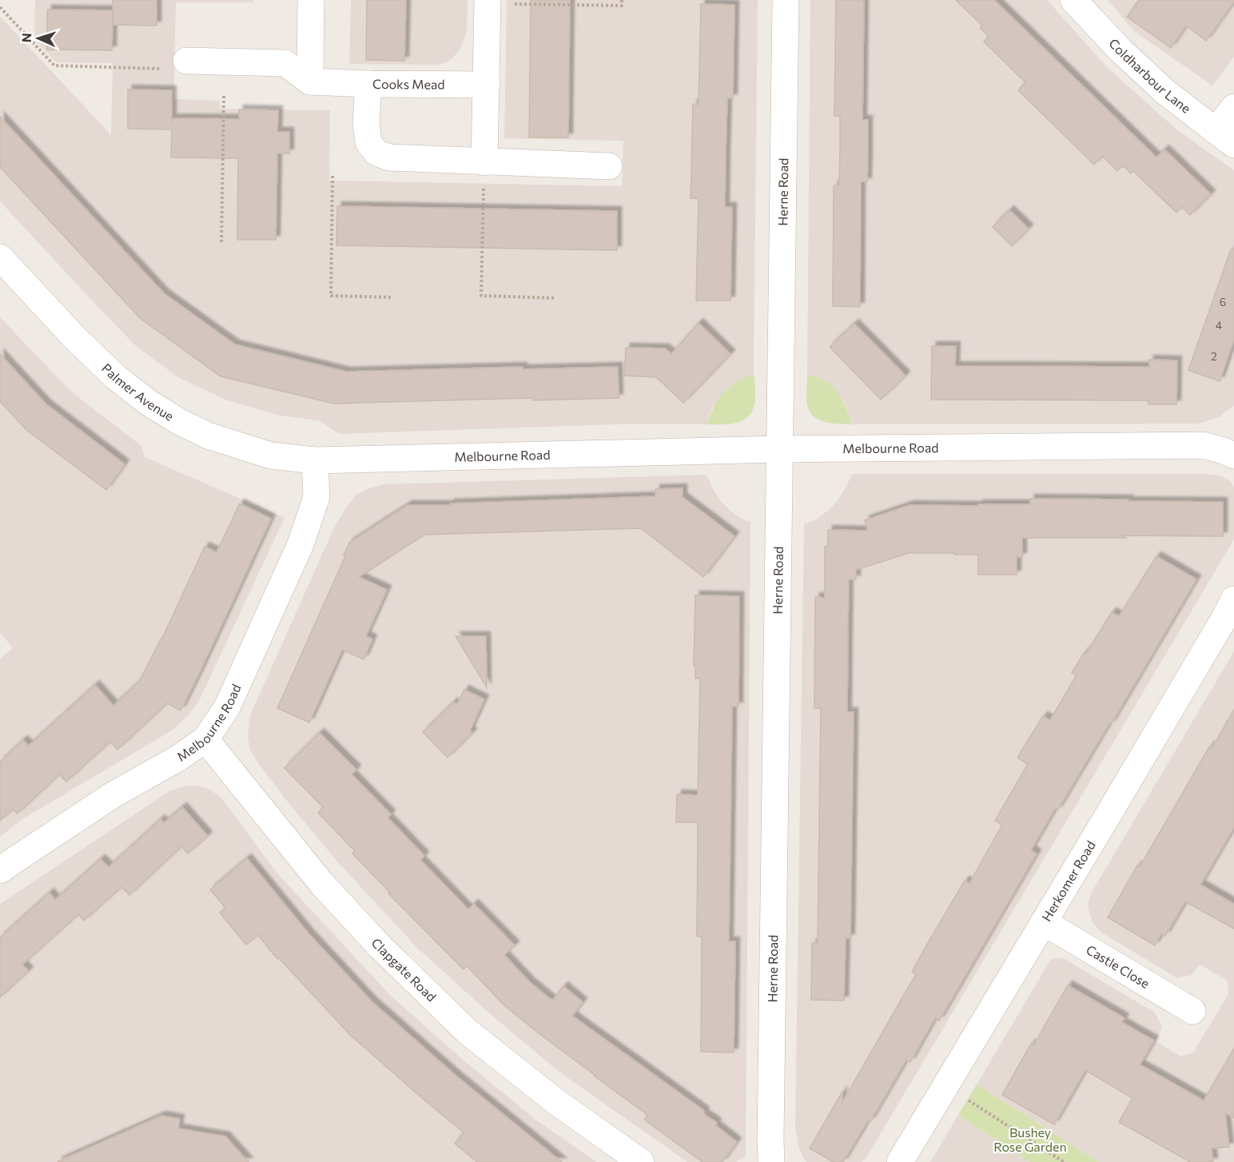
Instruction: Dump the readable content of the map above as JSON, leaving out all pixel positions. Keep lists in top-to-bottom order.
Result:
{
  "streets": {
    "street": [
      "Coldharbour Lane",
      "Cooks Mead",
      "Herne Road",
      "Palmer Avenue",
      "Melbourne Road",
      "Herkomer Road",
      "Castle Close",
      "Clapgate Road"
    ]
  },
  "crossings": [
    ["Herne Road", "Melbourne Road"],
    ["Palmer Avenue", "Melbourne Road"],
    ["Melbourne Road", "Clapgate Road"],
    ["Herkomer Road", "Castle Close"]
  ],
  "parks": ["Bushey Rose Garden"],
  "house_numbers": ["6", "4", "2"],
  "north": "left"
}
